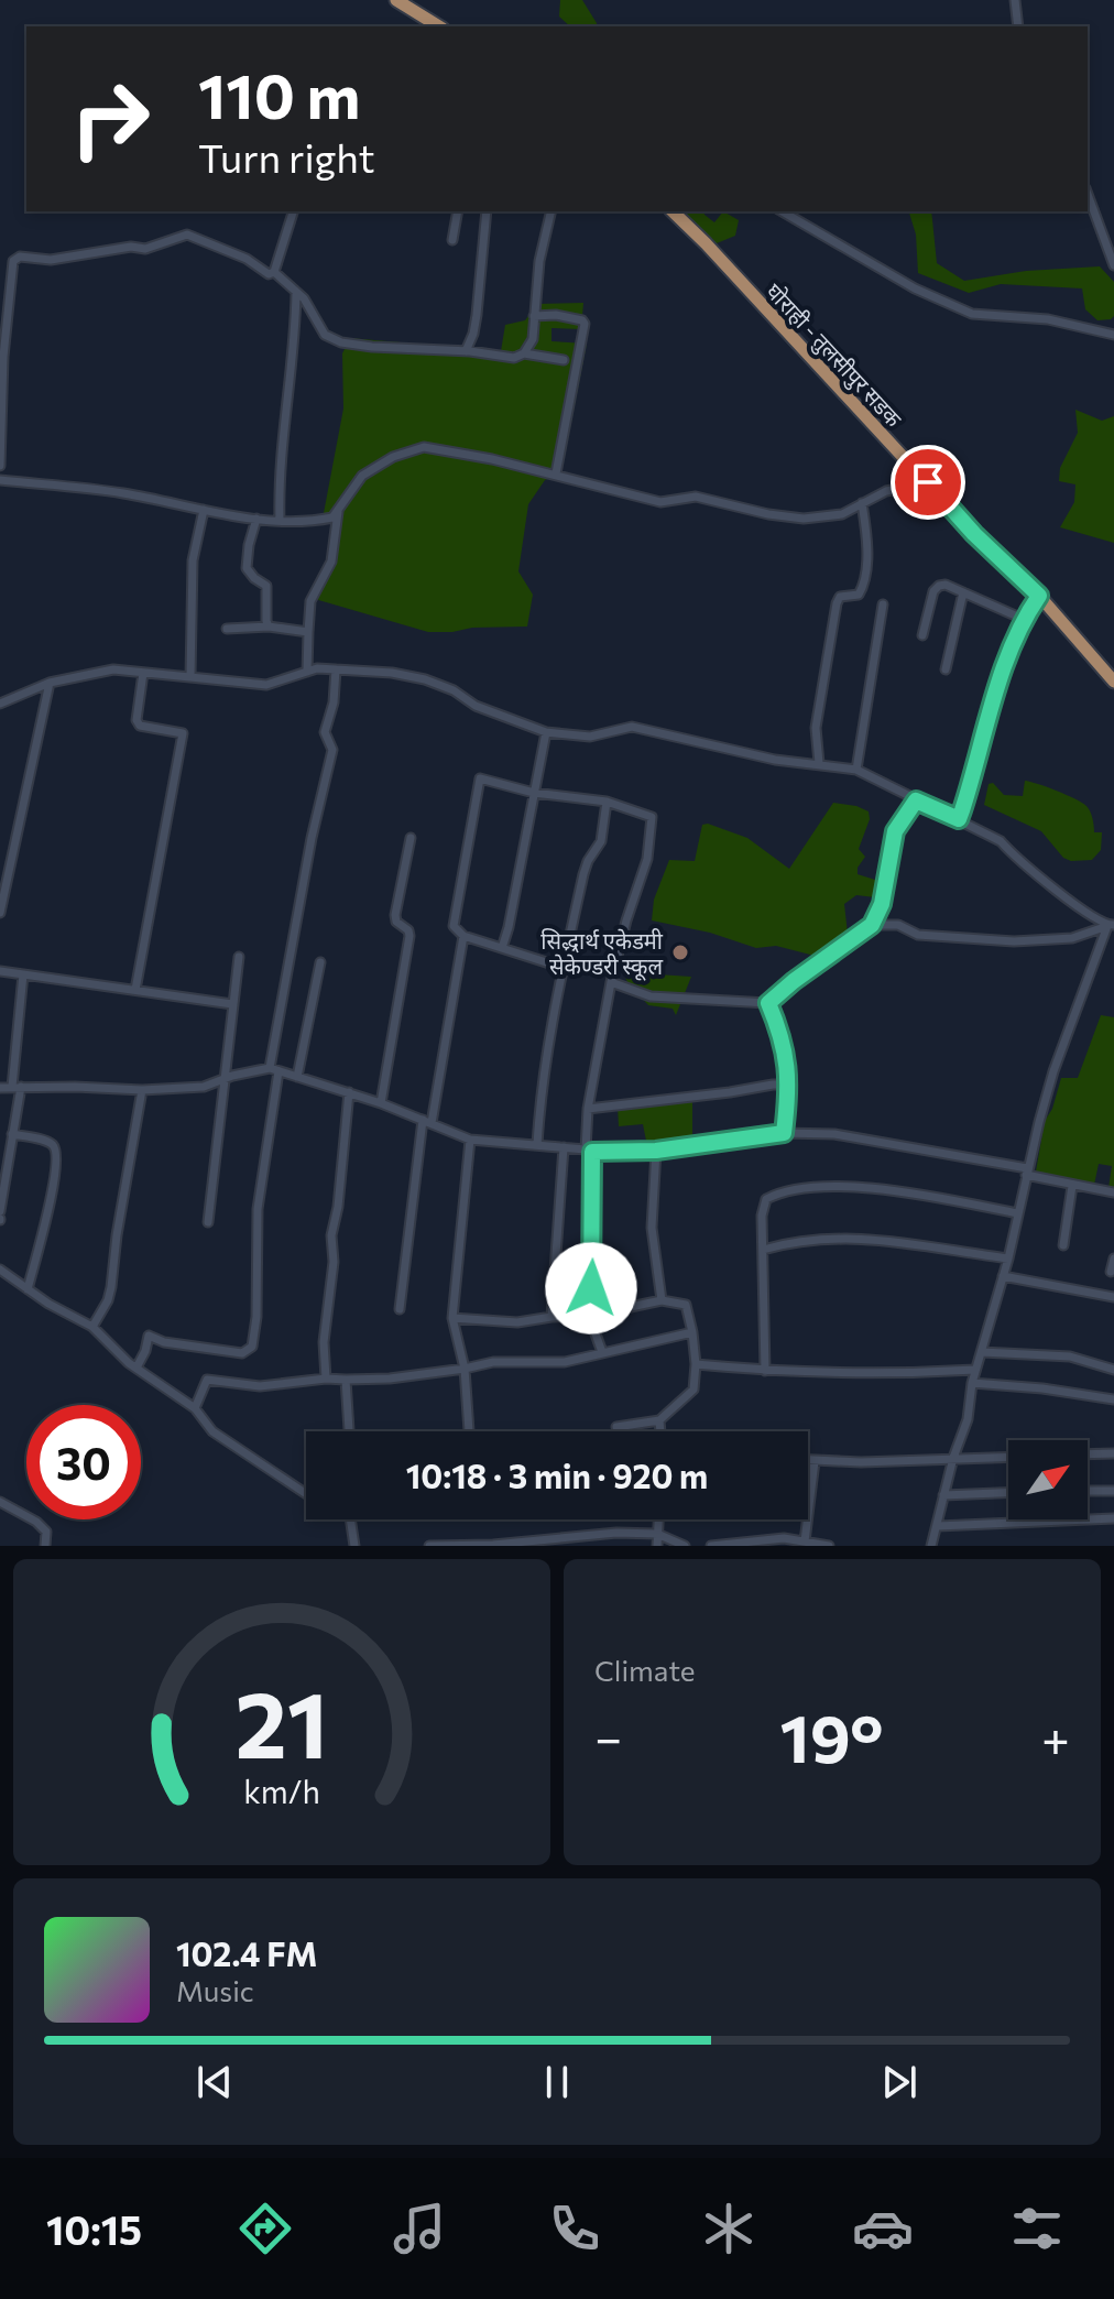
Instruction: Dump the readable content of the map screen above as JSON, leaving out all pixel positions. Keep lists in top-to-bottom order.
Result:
{
  "streets": {
    "main road": ["घोराही - तुलसीपुर सडक"]
  },
  "places": ["सिद्धार्थ एकेडमी सेकेण्डरी स्कूल"],
  "north": "top right",
  "page": {
    "turn": ["110 m", "Turn right"],
    "limit": "30",
    "trip": "10:18 · 3 min · 920 m",
    "tile": "Climate",
    "heat": ["−", "19°", "+"],
    "song": ["102.4 FM", "Music"],
    "tabs": "10:15",
    "gauge": ["21", "km/h"]
  }
}
